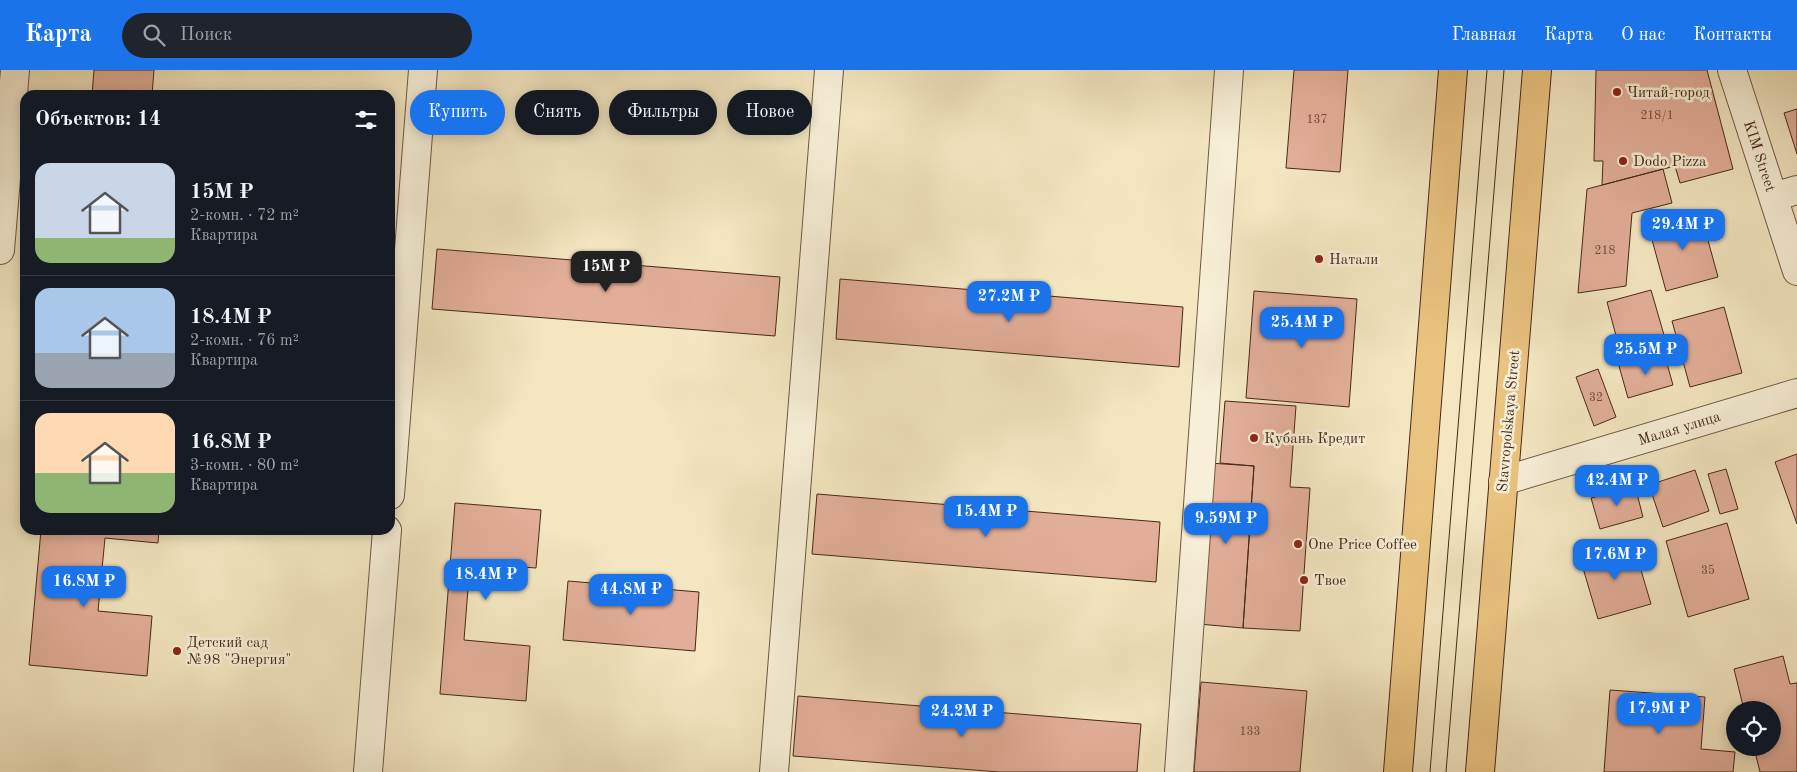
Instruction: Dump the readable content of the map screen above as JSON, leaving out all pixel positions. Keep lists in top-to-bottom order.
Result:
{
  "streets": {
    "main road": ["Stavropolskaya Street"],
    "street": ["KIM Street", "Малая улица"]
  },
  "crossings": [
    ["Stavropolskaya Street", "Малая улица"]
  ],
  "places": [
    "Читай-город",
    "Dodo Pizza",
    "Натали",
    "Кубань Кредит",
    "One Price Coffee",
    "Твое",
    "Детский сад №98 \"Энергия\""
  ],
  "house_numbers": [
    "218/1",
    "137",
    "218",
    "32",
    "35",
    "133"
  ],
  "page": {
    "header": "Карта",
    "search": "Поиск",
    "nav": [
      "Главная",
      "Карта",
      "О нас",
      "Контакты"
    ],
    "chip": [
      "Купить",
      "Снять",
      "Фильтры",
      "Новое"
    ],
    "heading": "Объектов: 14",
    "list": [
      {
        "name": "15M ₽",
        "note": "2-комн. · 72 m² · Квартира"
      },
      {
        "name": "18.4M ₽",
        "note": "2-комн. · 76 m² · Квартира"
      },
      {
        "name": "16.8M ₽",
        "note": "3-комн. · 80 m² · Квартира"
      }
    ],
    "price": [
      "29.4M ₽",
      "15M ₽",
      "27.2M ₽",
      "25.4M ₽",
      "25.5M ₽",
      "42.4M ₽",
      "15.4M ₽",
      "9.59M ₽",
      "17.6M ₽",
      "18.4M ₽",
      "16.8M ₽",
      "44.8M ₽",
      "17.9M ₽",
      "24.2M ₽"
    ]
  }
}
